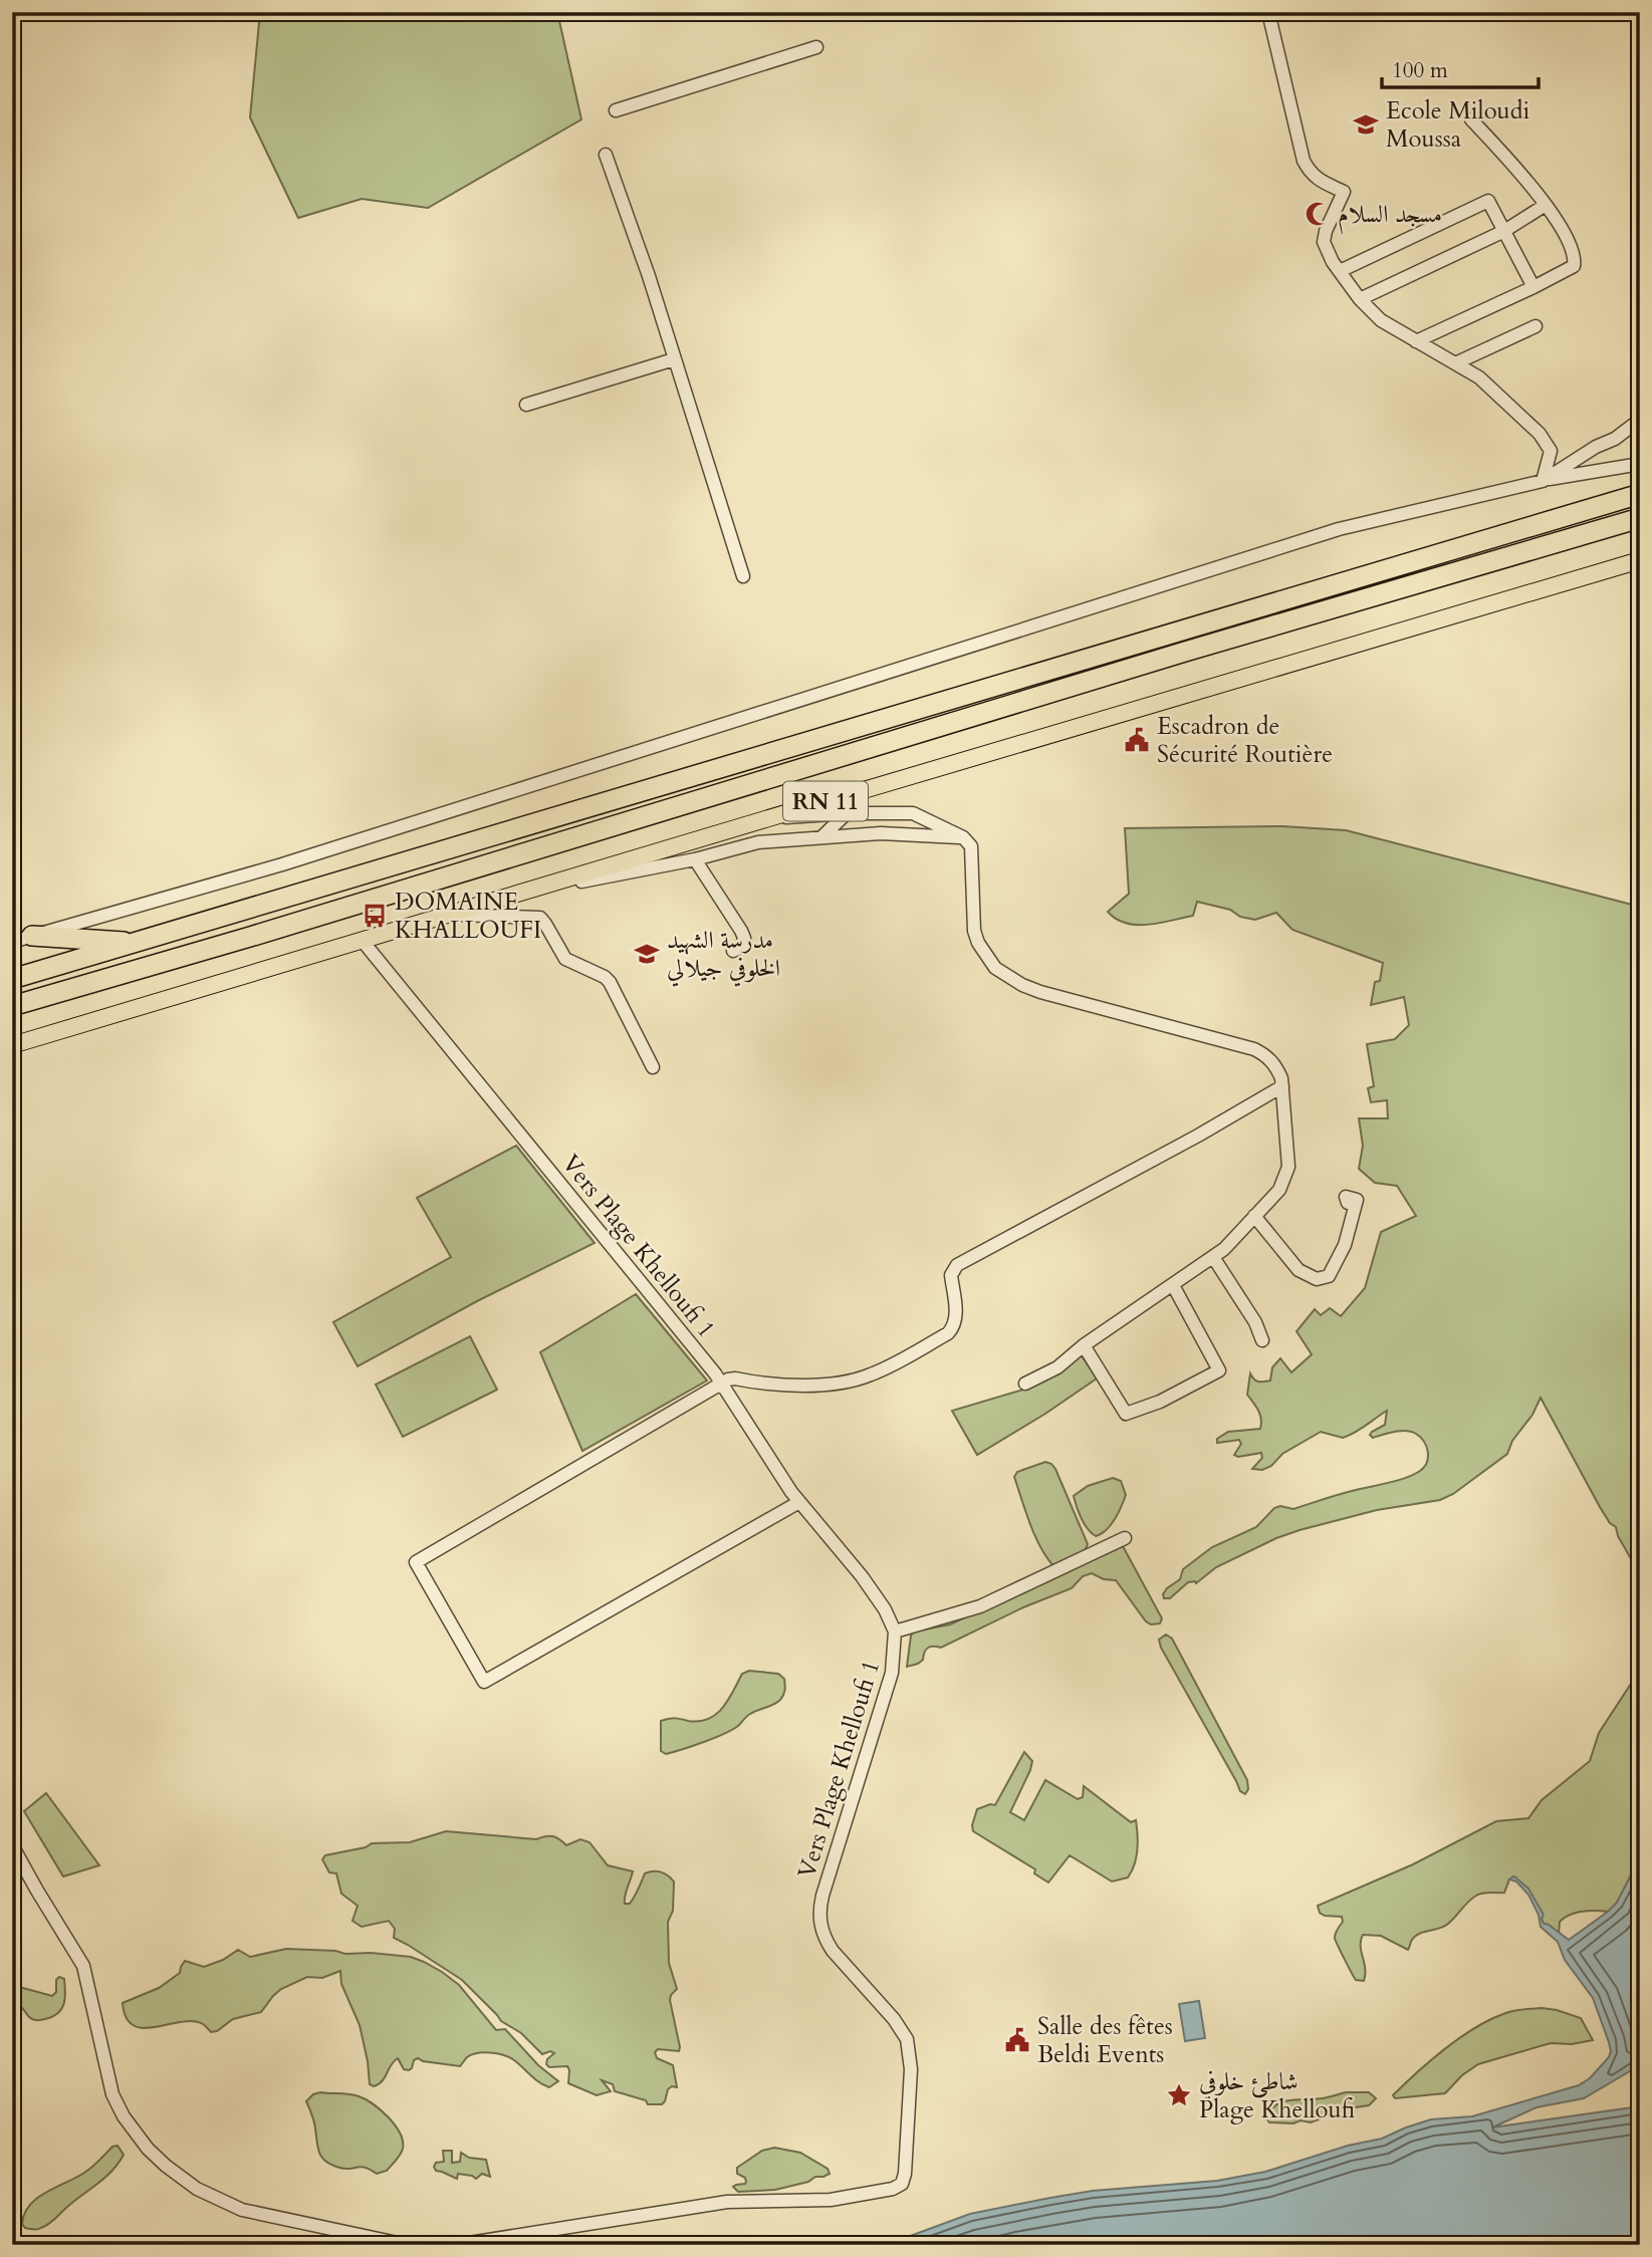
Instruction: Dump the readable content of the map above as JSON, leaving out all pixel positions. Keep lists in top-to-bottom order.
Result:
{
  "streets": {
    "main road": ["RN 11"],
    "street": ["Vers Plage Khelloufi 1"]
  },
  "crossings": [
    ["RN 11", "Vers Plage Khelloufi 1"]
  ],
  "places": {
    "school or university": ["Ecole Miloudi Moussa", "مدرسة الشهيد الخلوفي جيلالي"],
    "mosque": ["مسجد السلام"],
    "public building": ["Escadron de Sécurité Routière", "Salle des fêtes Beldi Events"],
    "bus stop": ["DOMAINE KHALLOUFI"],
    "place": ["شاطئ خلوفي Plage Khelloufi"]
  },
  "scale_bar": "100 m"
}
